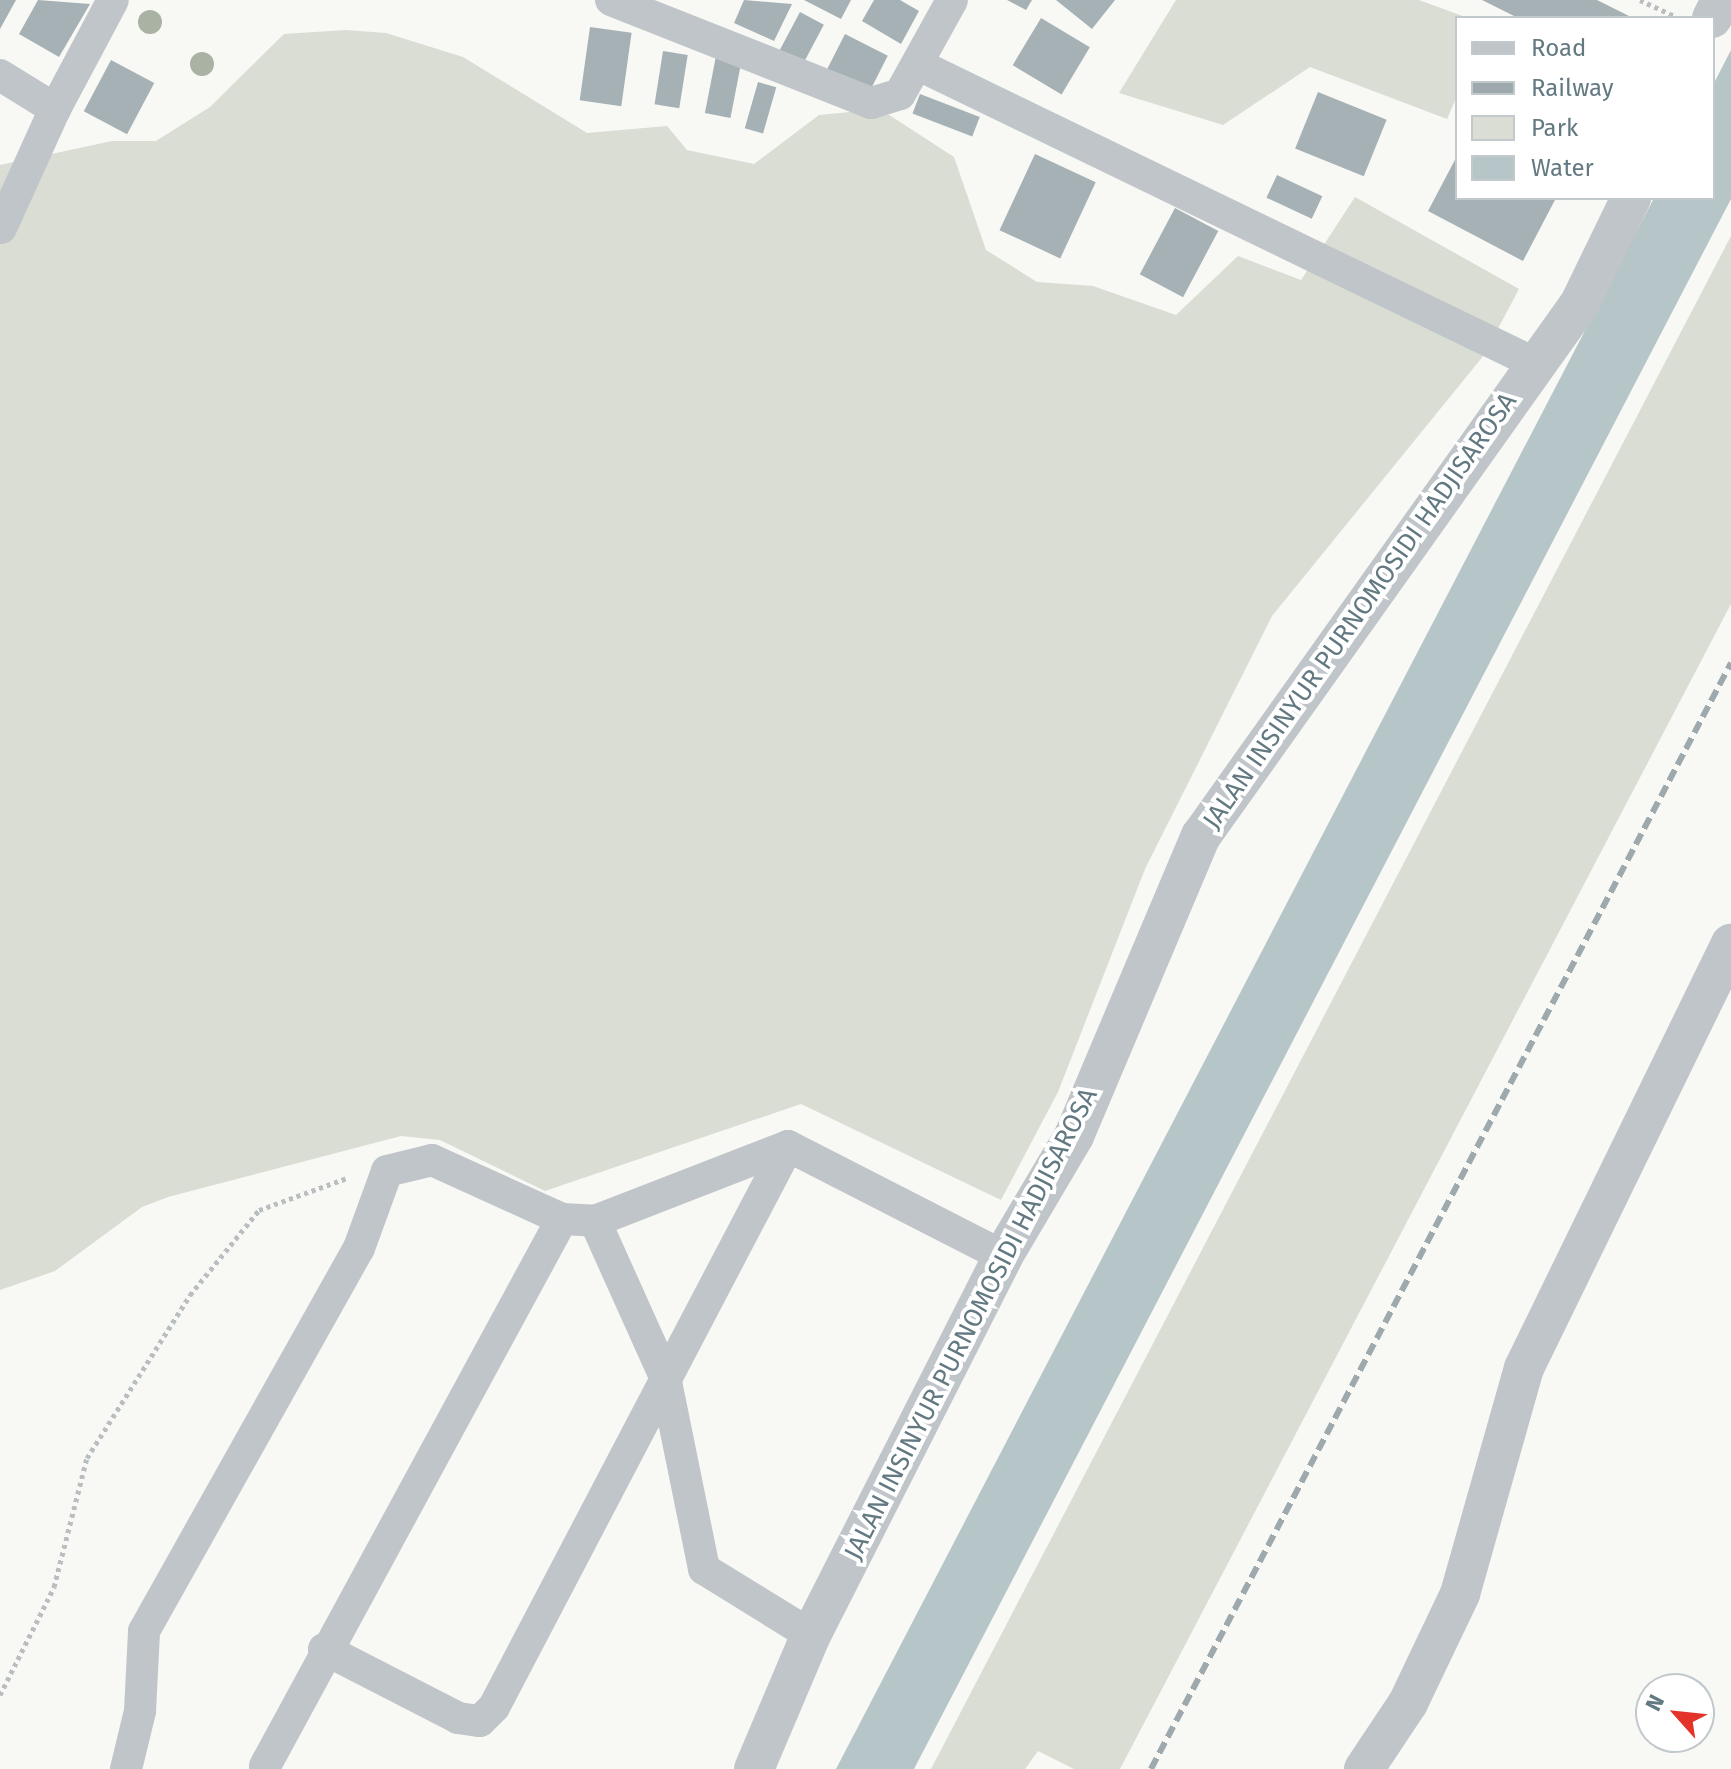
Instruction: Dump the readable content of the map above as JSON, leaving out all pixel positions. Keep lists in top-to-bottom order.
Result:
{
  "streets": {
    "street": ["JALAN INSINYUR PURNOMOSIDI HADJISAROSA"]
  },
  "legend": [
    "Road",
    "Railway",
    "Park",
    "Water"
  ],
  "north": "top left"
}
